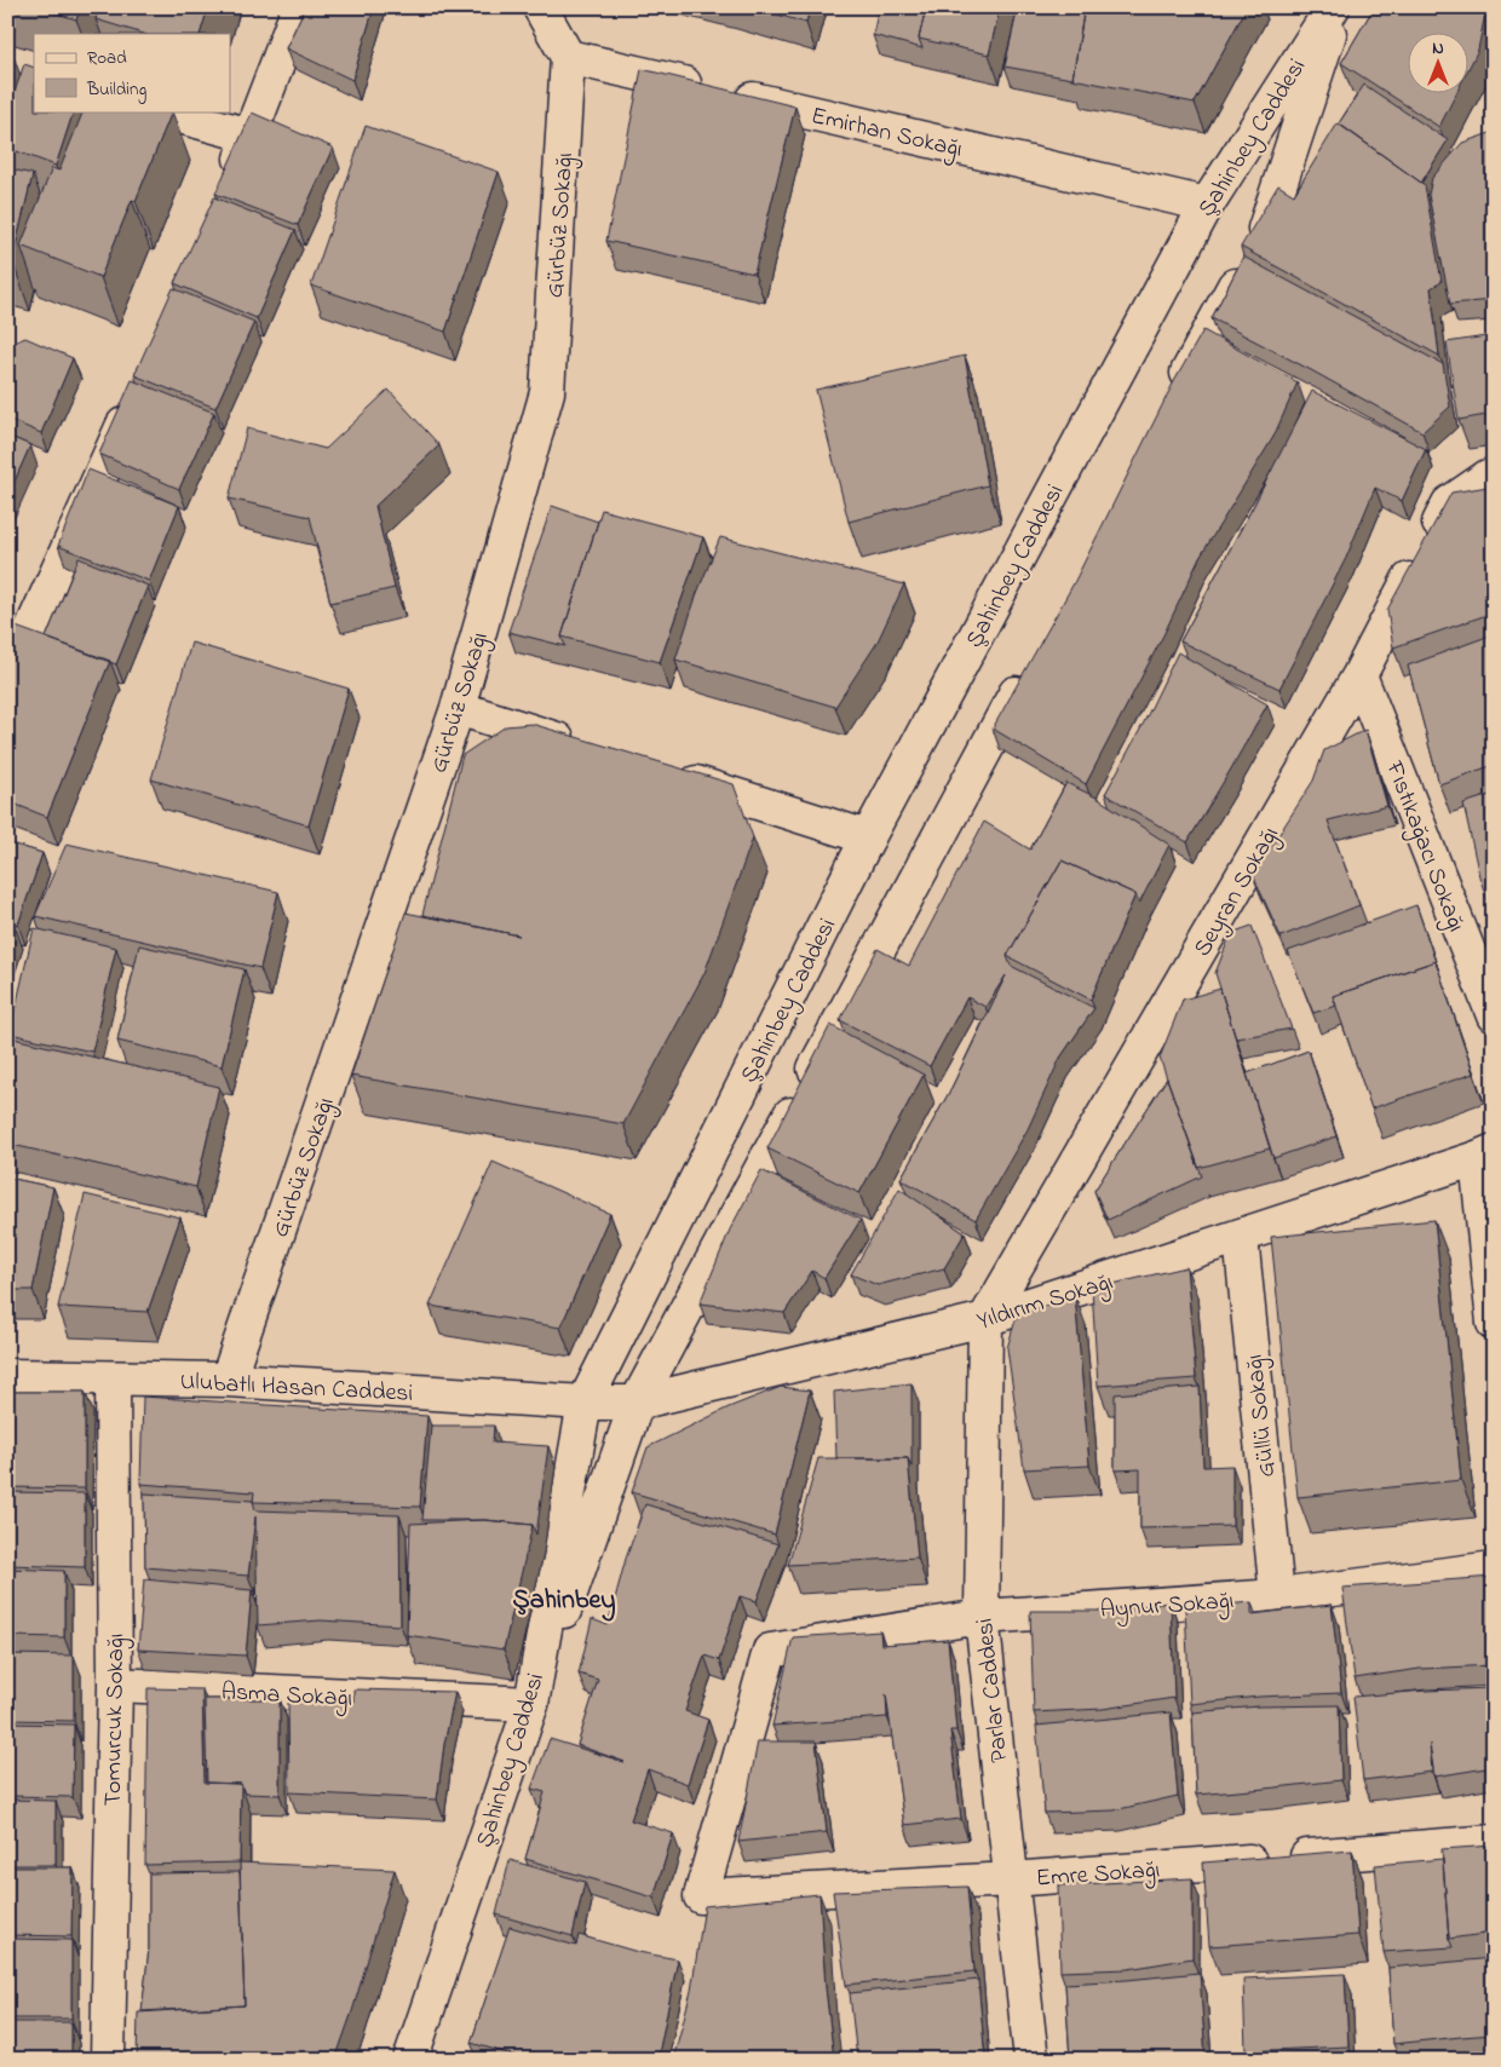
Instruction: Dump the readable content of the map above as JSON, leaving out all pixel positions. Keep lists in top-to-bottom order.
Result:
{
  "streets": {
    "street": [
      "Emirhan Sokağı",
      "Şahinbey Caddesi",
      "Gürbüz Sokağı",
      "Fıstıkağacı Sokağı",
      "Seyran Sokağı",
      "Yıldırım Sokağı",
      "Ulubatlı Hasan Caddesi",
      "Güllü Sokağı",
      "Aynur Sokağı",
      "Parlar Caddesi",
      "Asma Sokağı",
      "Tomurcuk Sokağı",
      "Emre Sokağı"
    ]
  },
  "crossings": [
    ["Emirhan Sokağı", "Şahinbey Caddesi"],
    ["Emirhan Sokağı", "Gürbüz Sokağı"],
    ["Şahinbey Caddesi", "Yıldırım Sokağı"],
    ["Şahinbey Caddesi", "Ulubatlı Hasan Caddesi"],
    ["Şahinbey Caddesi", "Asma Sokağı"],
    ["Gürbüz Sokağı", "Ulubatlı Hasan Caddesi"],
    ["Fıstıkağacı Sokağı", "Seyran Sokağı"],
    ["Seyran Sokağı", "Yıldırım Sokağı"],
    ["Seyran Sokağı", "Parlar Caddesi"],
    ["Yıldırım Sokağı", "Ulubatlı Hasan Caddesi"],
    ["Yıldırım Sokağı", "Güllü Sokağı"],
    ["Yıldırım Sokağı", "Parlar Caddesi"],
    ["Ulubatlı Hasan Caddesi", "Tomurcuk Sokağı"],
    ["Güllü Sokağı", "Aynur Sokağı"],
    ["Aynur Sokağı", "Parlar Caddesi"],
    ["Aynur Sokağı", "Emre Sokağı"],
    ["Parlar Caddesi", "Emre Sokağı"],
    ["Asma Sokağı", "Tomurcuk Sokağı"]
  ],
  "districts": ["Şahinbey"],
  "legend": ["Road", "Building"],
  "north": "top"
}
